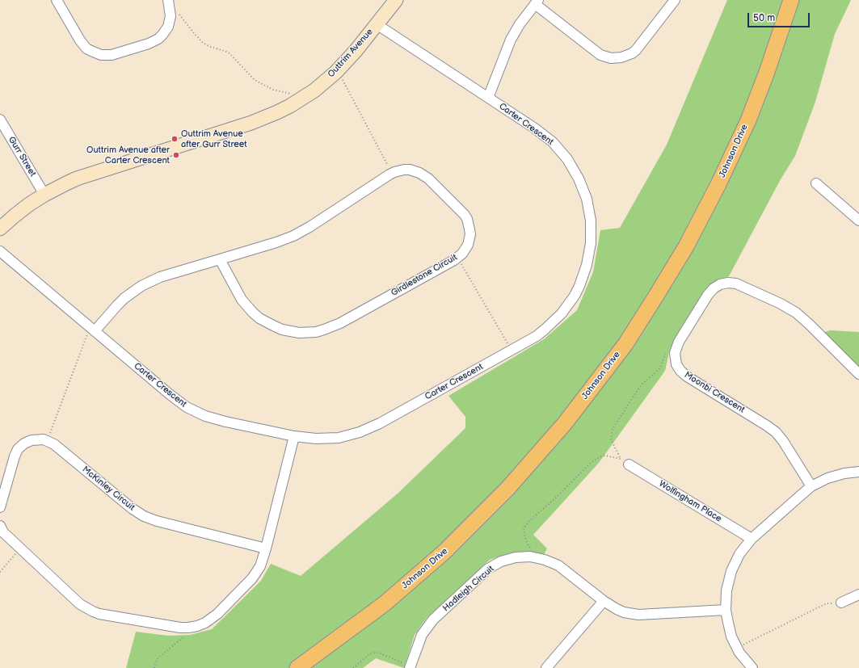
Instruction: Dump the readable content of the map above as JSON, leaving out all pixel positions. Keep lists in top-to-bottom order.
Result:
{
  "streets": {
    "main road": ["Johnson Drive"],
    "street": [
      "Outtrim Avenue",
      "Carter Crescent",
      "Gurr Street",
      "Girdlestone Circuit",
      "Moonbi Crescent",
      "McKinley Circuit",
      "Wolfingham Place",
      "Hadleigh Circuit"
    ]
  },
  "crossings": [
    ["Outtrim Avenue", "Carter Crescent"],
    ["Outtrim Avenue", "Gurr Street"],
    ["Carter Crescent", "Girdlestone Circuit"]
  ],
  "places": ["Outtrim Avenue after Gurr Street", "Outtrim Avenue after Carter Crescent"],
  "scale_bar": "50 m"
}
